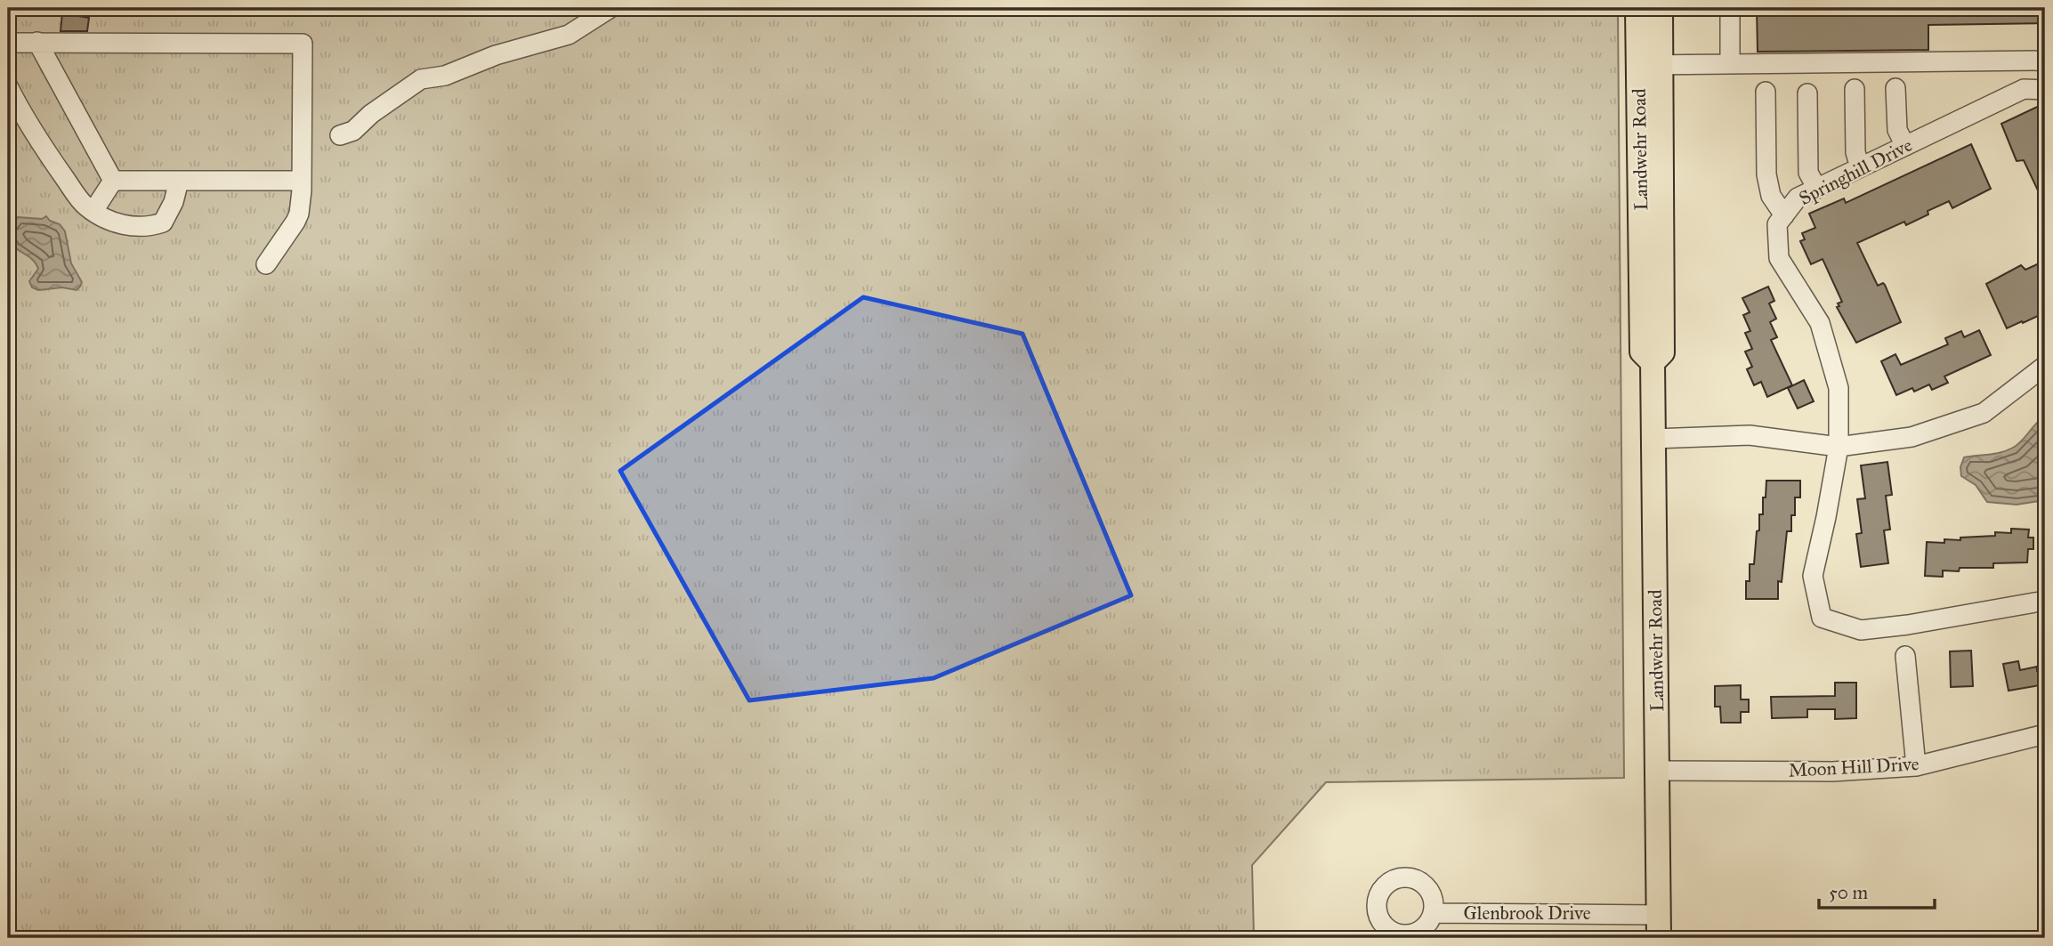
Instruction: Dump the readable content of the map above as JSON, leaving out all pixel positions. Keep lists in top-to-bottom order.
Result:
{
  "streets": {
    "main road": ["Landwehr Road"],
    "street": ["Springhill Drive", "Moon Hill Drive", "Glenbrook Drive"]
  },
  "crossings": [
    ["Landwehr Road", "Moon Hill Drive"],
    ["Landwehr Road", "Glenbrook Drive"]
  ],
  "scale_bar": "50 m"
}
